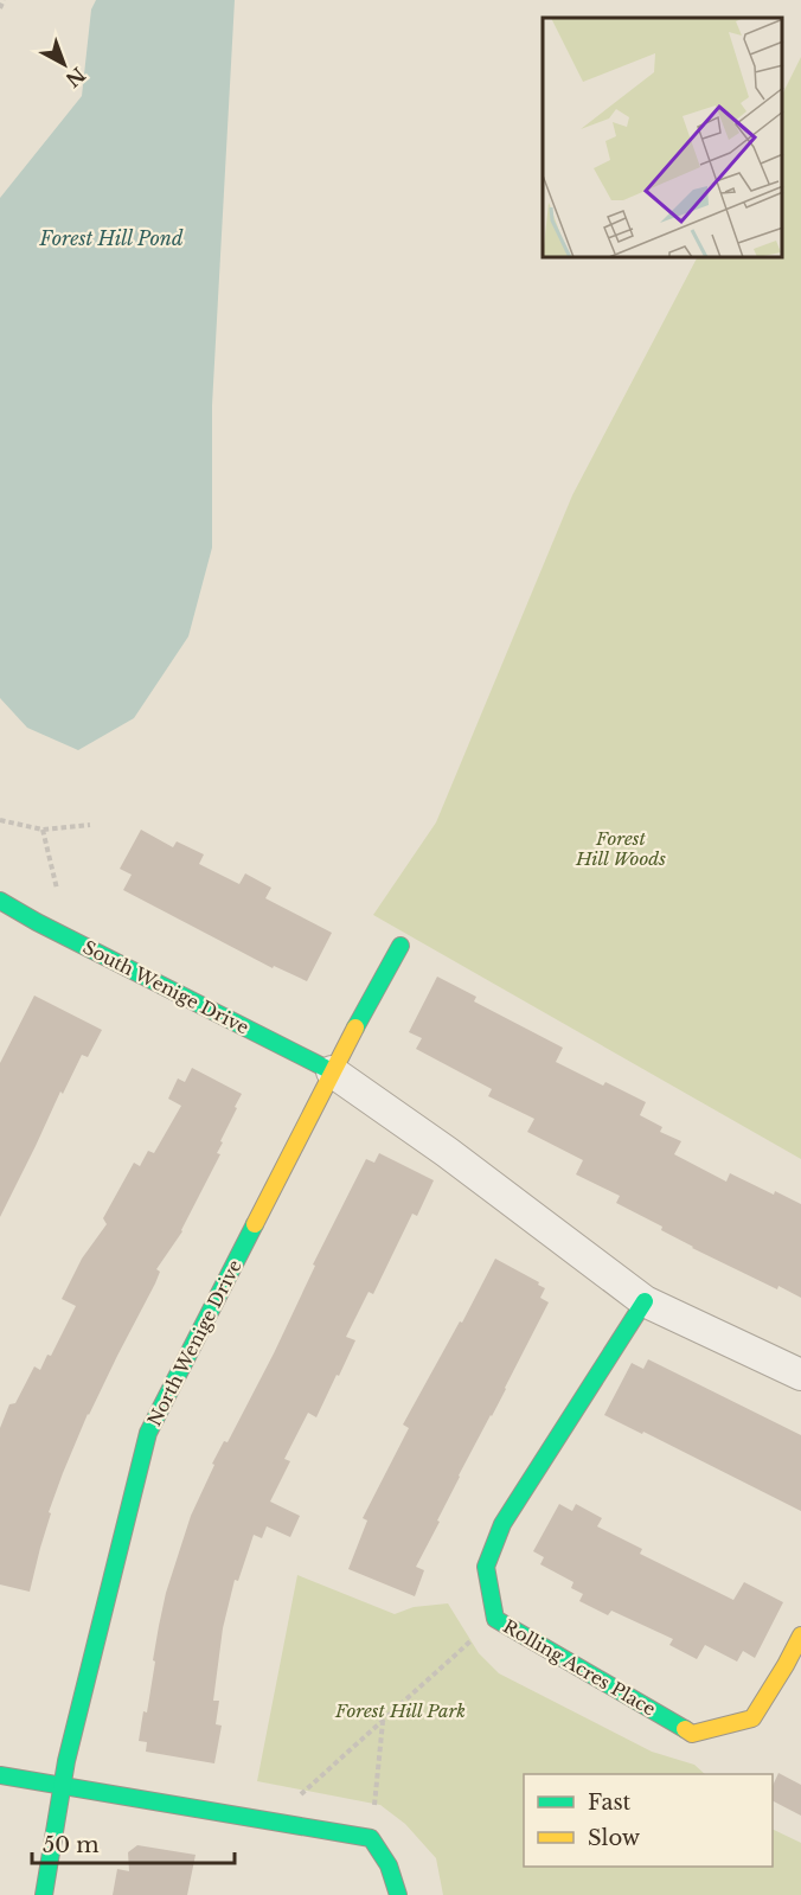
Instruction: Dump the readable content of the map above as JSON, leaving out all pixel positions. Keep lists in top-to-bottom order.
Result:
{
  "streets": {
    "street": ["South Wenige Drive", "North Wenige Drive", "Rolling Acres Place"]
  },
  "crossings": [
    ["South Wenige Drive", "North Wenige Drive"]
  ],
  "water": ["Forest Hill Pond"],
  "parks": ["Forest Hill Woods", "Forest Hill Park"],
  "legend": ["Fast", "Slow"],
  "scale_bar": "50 m",
  "north": "bottom right"
}
